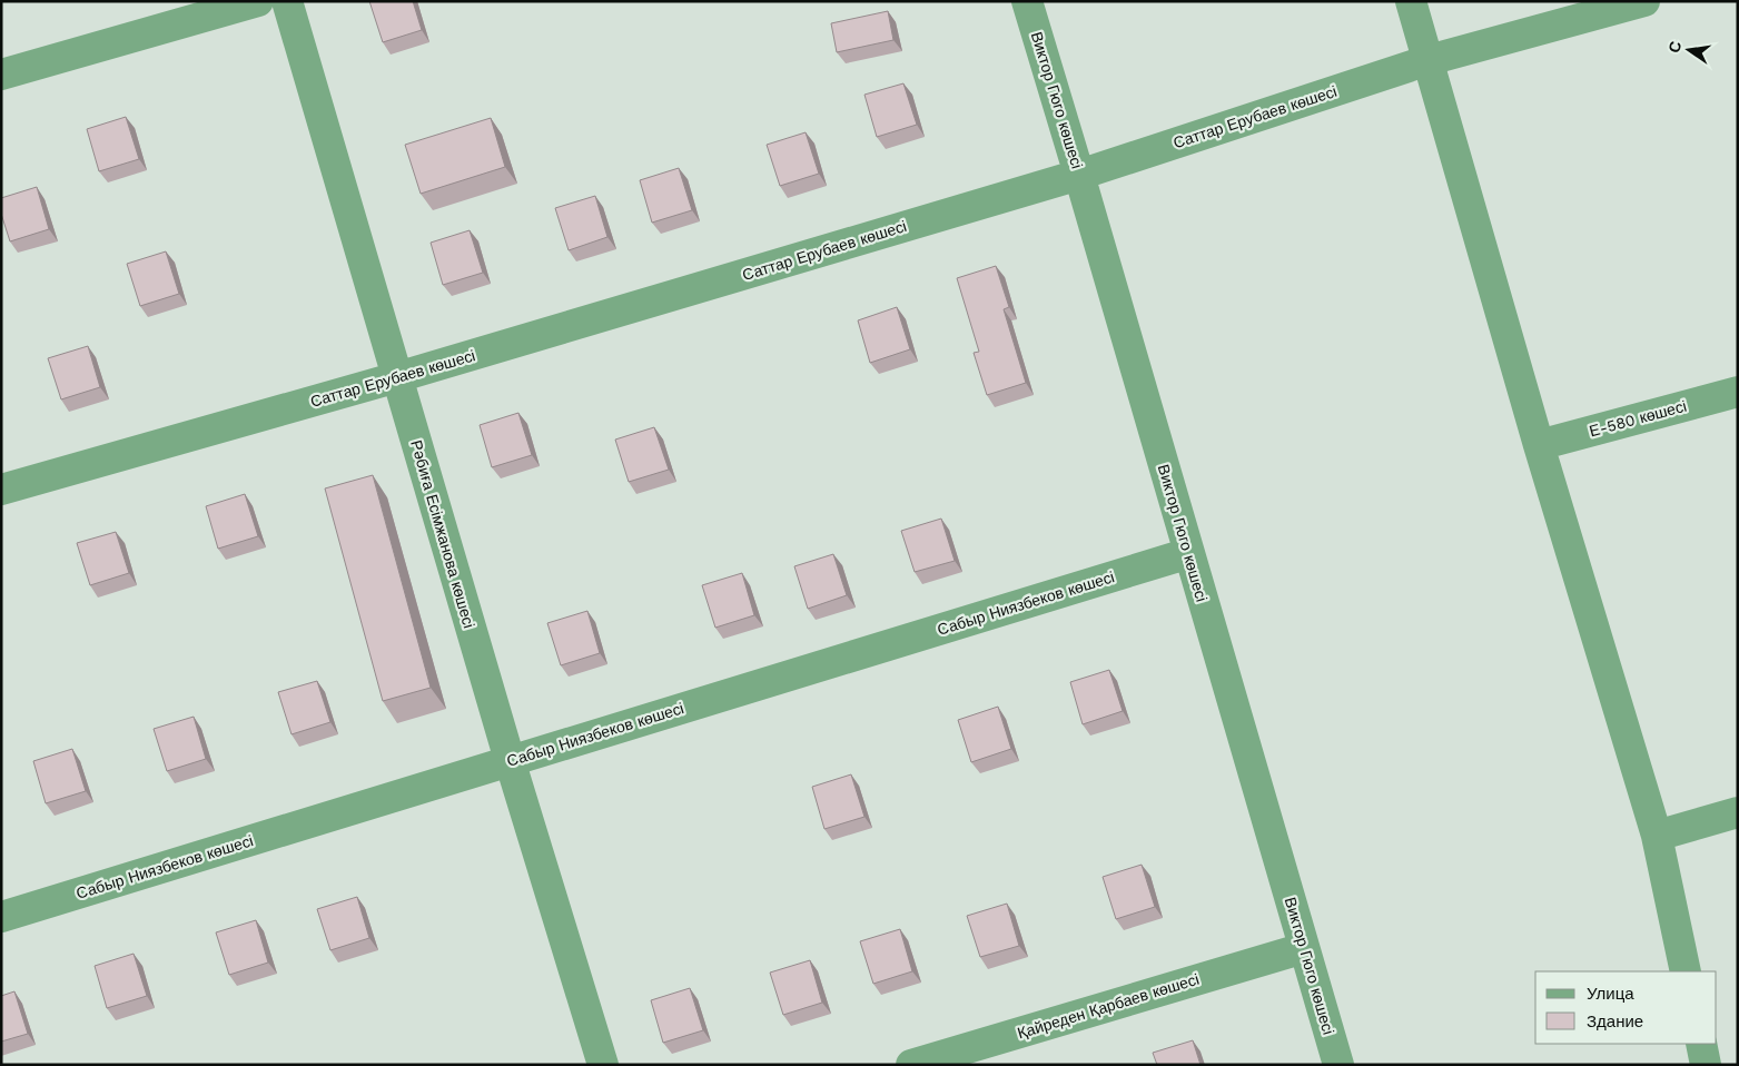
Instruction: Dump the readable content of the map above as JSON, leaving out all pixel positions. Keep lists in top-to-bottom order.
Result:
{
  "streets": {
    "street": [
      "Виктор Гюго көшесі",
      "Саттар Ерубаев көшесі",
      "Е-580 көшесі",
      "Рәбиға Есімжанова көшесі",
      "Сабыр Ниязбеков көшесі",
      "Қайреден Қарбаев көшесі"
    ]
  },
  "crossings": [
    ["Виктор Гюго көшесі", "Саттар Ерубаев көшесі"],
    ["Виктор Гюго көшесі", "Сабыр Ниязбеков көшесі"],
    ["Виктор Гюго көшесі", "Қайреден Қарбаев көшесі"],
    ["Саттар Ерубаев көшесі", "Рәбиға Есімжанова көшесі"],
    ["Рәбиға Есімжанова көшесі", "Сабыр Ниязбеков көшесі"]
  ],
  "legend": ["Улица", "Здание"],
  "north": "left"
}
